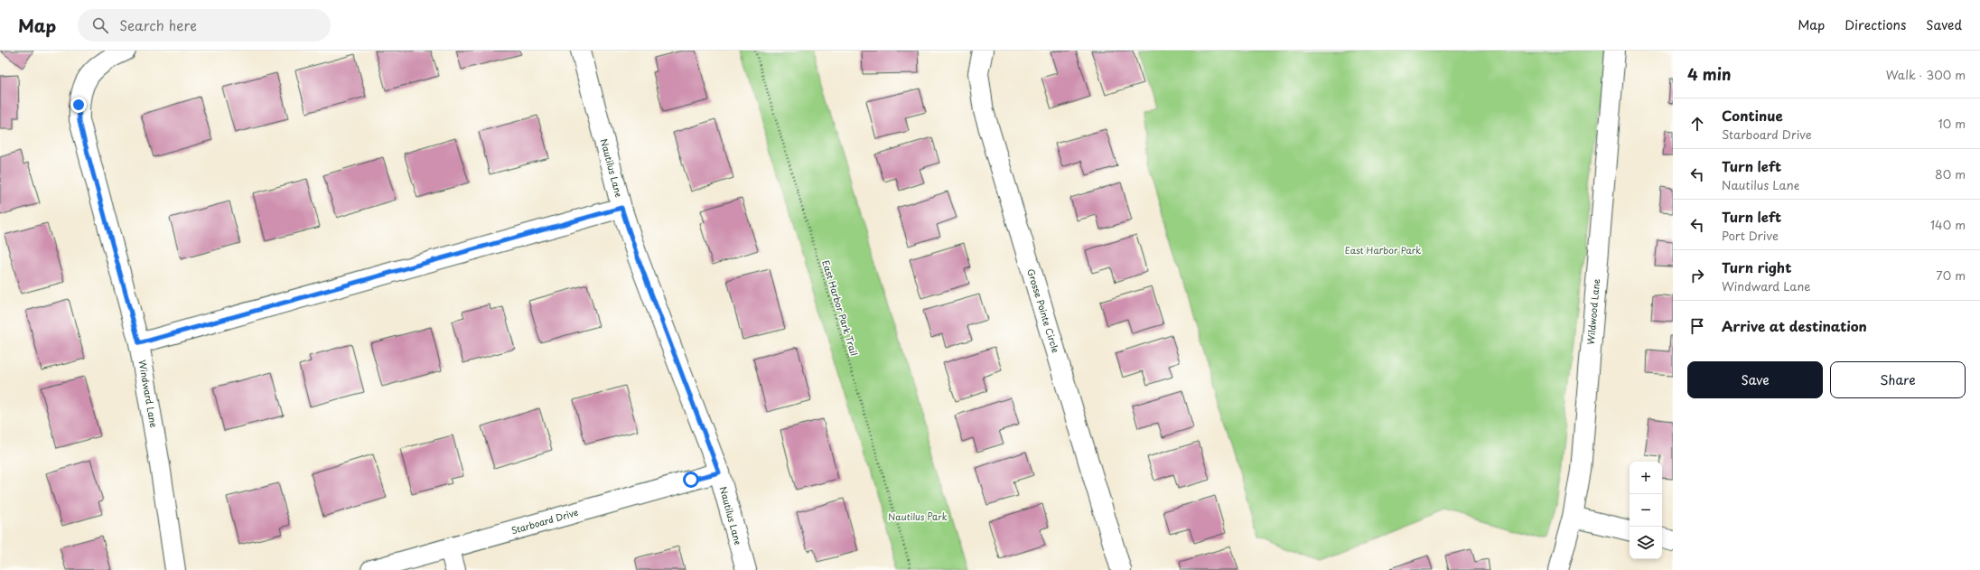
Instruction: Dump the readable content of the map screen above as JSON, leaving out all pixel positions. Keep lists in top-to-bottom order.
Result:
{
  "streets": {
    "street": [
      "Nautilus Lane",
      "Grosse Pointe Circle",
      "Wildwood Lane",
      "Windward Lane",
      "Starboard Drive"
    ],
    "path": ["East Harbor Park Trail"]
  },
  "crossings": [
    ["Nautilus Lane", "Starboard Drive"]
  ],
  "parks": ["East Harbor Park", "Nautilus Park"],
  "page": {
    "header": "Map",
    "search": "Search here",
    "nav": ["Map", "Directions", "Saved"],
    "heading": ["4 min", "Walk · 300 m"],
    "list": [
      ["Continue", "Starboard Drive", "10 m"],
      ["Turn left", "Nautilus Lane", "80 m"],
      ["Turn left", "Port Drive", "140 m"],
      ["Turn right", "Windward Lane", "70 m"],
      "Arrive at destination"
    ],
    "buttons": ["Save", "Share"],
    "map_buttons": ["+", "−"]
  }
}
